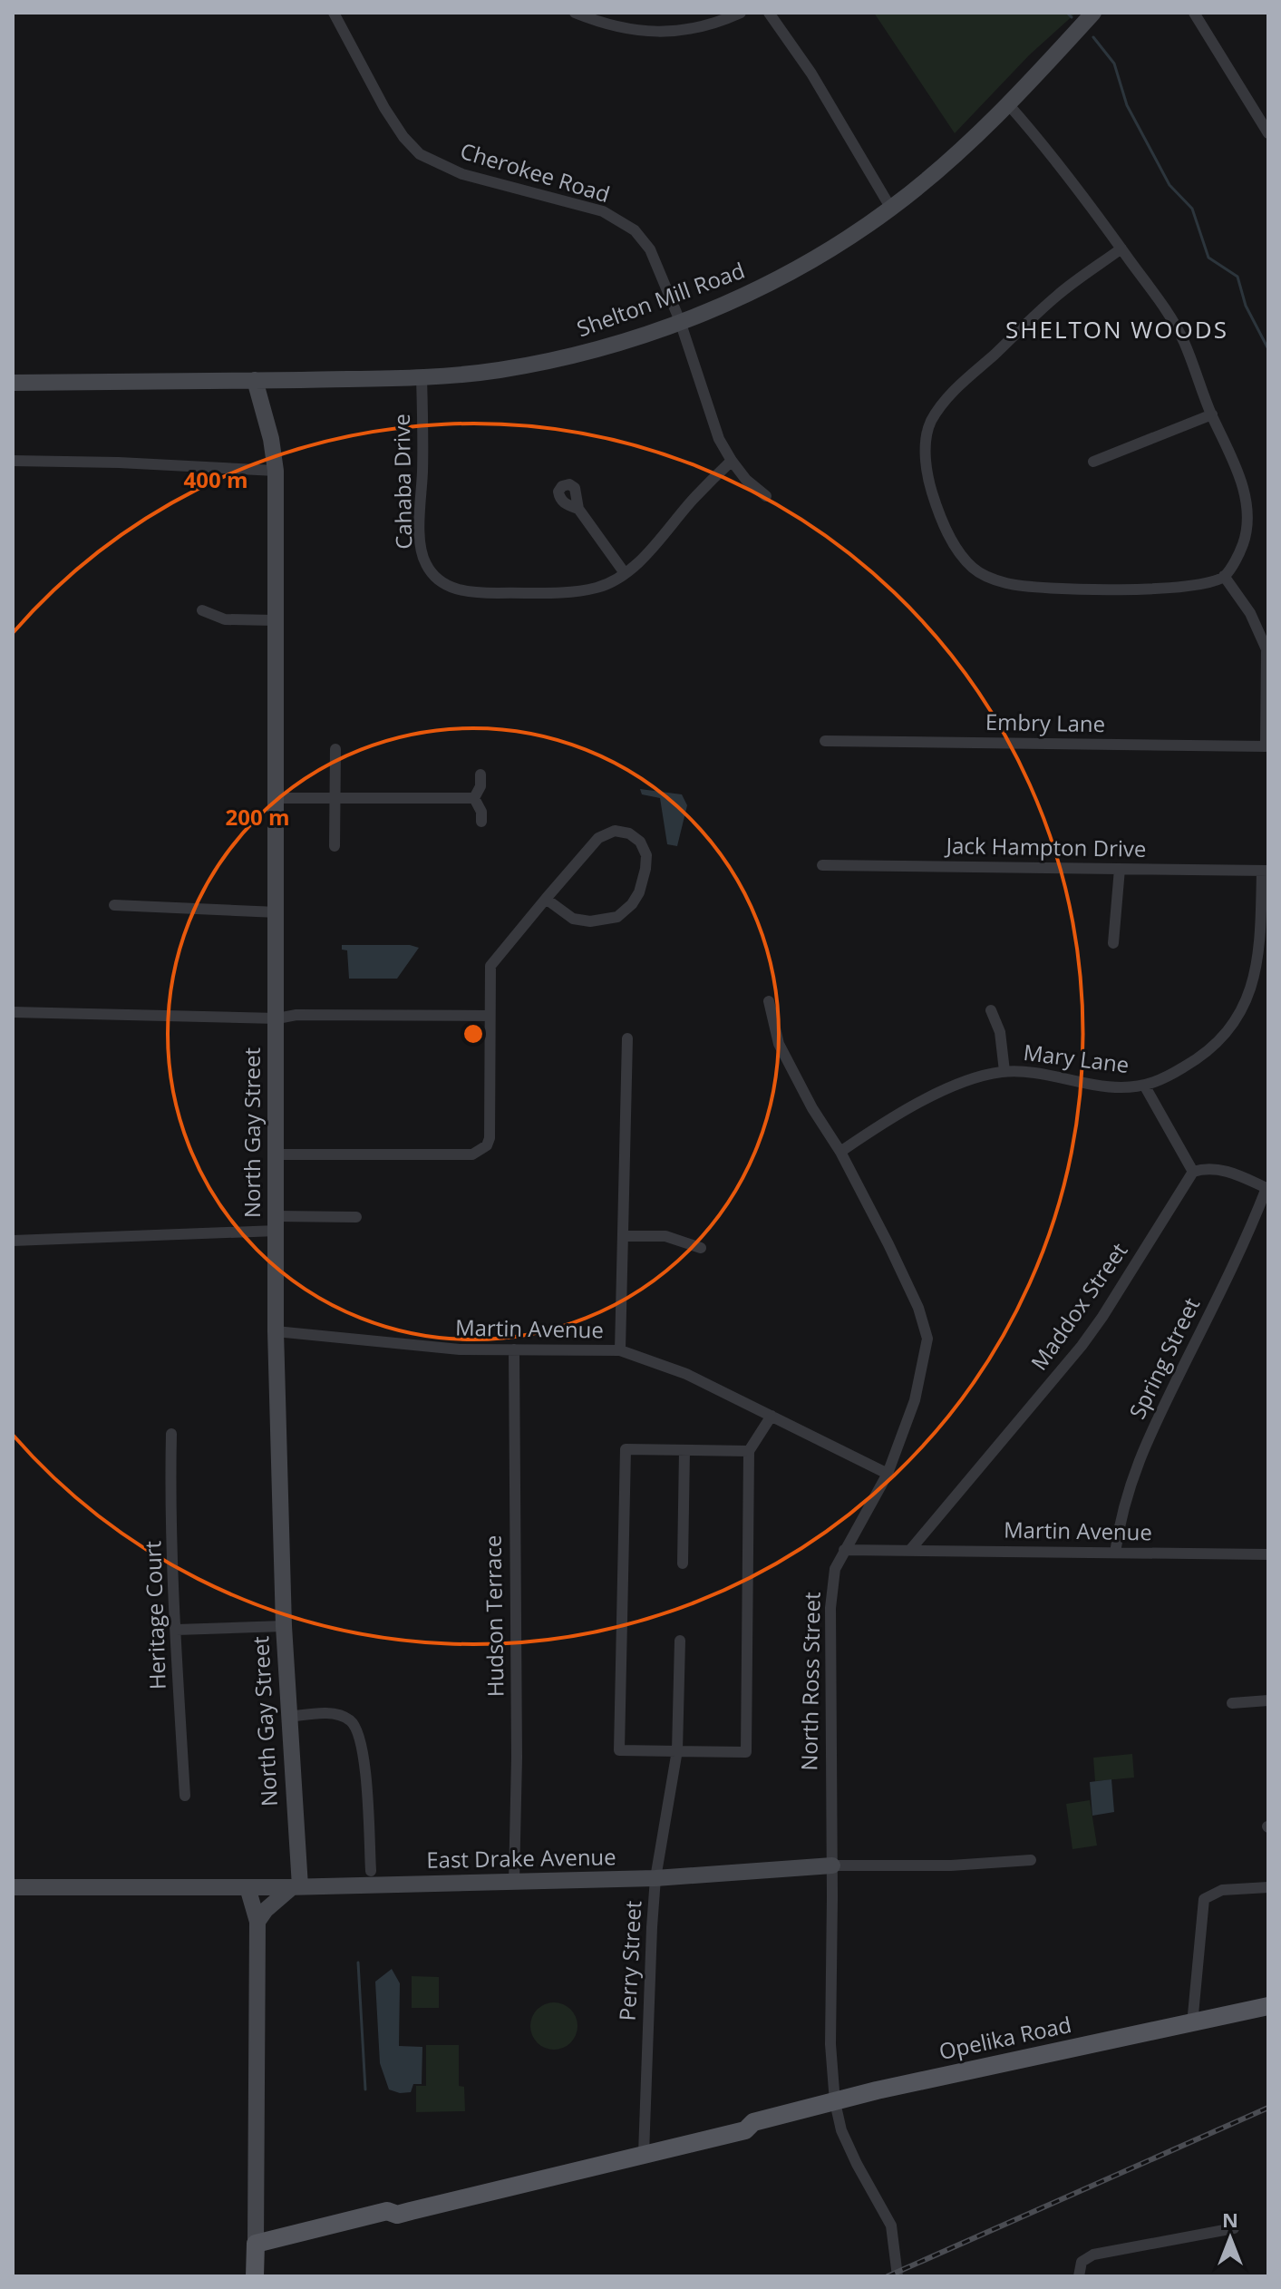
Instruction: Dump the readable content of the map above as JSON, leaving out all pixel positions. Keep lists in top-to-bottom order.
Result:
{
  "streets": {
    "main road": ["Opelika Road"],
    "street": [
      "Cherokee Road",
      "Shelton Mill Road",
      "Cahaba Drive",
      "Embry Lane",
      "Jack Hampton Drive",
      "Mary Lane",
      "North Gay Street",
      "Maddox Street",
      "Martin Avenue",
      "Spring Street",
      "Heritage Court",
      "Hudson Terrace",
      "North Ross Street",
      "East Drake Avenue",
      "Perry Street"
    ]
  },
  "crossings": [
    ["Cherokee Road", "Shelton Mill Road"],
    ["Cherokee Road", "Cahaba Drive"],
    ["Shelton Mill Road", "Cahaba Drive"],
    ["Shelton Mill Road", "North Gay Street"],
    ["Jack Hampton Drive", "Mary Lane"],
    ["Mary Lane", "North Ross Street"],
    ["North Gay Street", "Martin Avenue"],
    ["North Gay Street", "East Drake Avenue"],
    ["Maddox Street", "Martin Avenue"],
    ["Maddox Street", "Spring Street"],
    ["Martin Avenue", "Spring Street"],
    ["Martin Avenue", "Hudson Terrace"],
    ["Martin Avenue", "North Ross Street"],
    ["Hudson Terrace", "East Drake Avenue"],
    ["North Ross Street", "East Drake Avenue"],
    ["North Ross Street", "Opelika Road"],
    ["East Drake Avenue", "Perry Street"],
    ["Perry Street", "Opelika Road"]
  ],
  "districts": ["SHELTON WOODS"],
  "north": "top",
  "rings": ["400 m", "200 m"]
}
